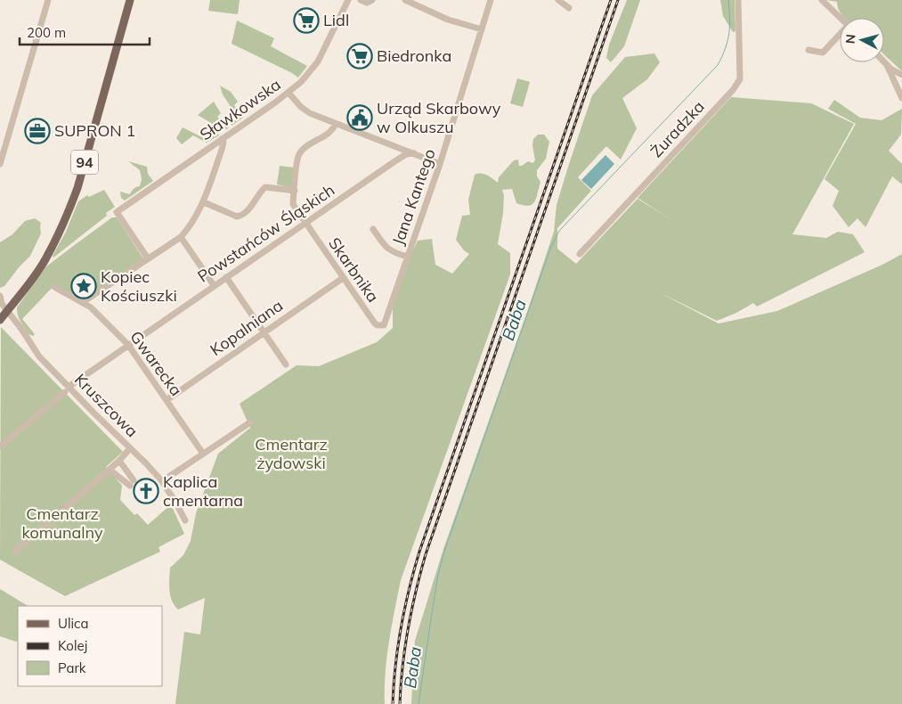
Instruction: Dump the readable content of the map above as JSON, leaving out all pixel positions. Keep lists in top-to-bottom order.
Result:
{
  "streets": {
    "main road": ["94"],
    "street": [
      "Sławkowska",
      "Żuradzka",
      "Jana Kantego",
      "Powstańców Śląskich",
      "Skarbnika",
      "Kopalniana",
      "Gwarecka",
      "Kruszcowa"
    ]
  },
  "crossings": [
    ["94", "Kruszcowa"],
    ["Jana Kantego", "Skarbnika"],
    ["Powstańców Śląskich", "Skarbnika"],
    ["Powstańców Śląskich", "Gwarecka"],
    ["Powstańców Śląskich", "Kruszcowa"],
    ["Skarbnika", "Kopalniana"],
    ["Kopalniana", "Gwarecka"]
  ],
  "water": ["Baba"],
  "parks": ["Cmentarz żydowski", "Cmentarz komunalny"],
  "places": {
    "supermarket": ["Lidl", "Biedronka"],
    "public building": ["Urząd Skarbowy w Olkuszu"],
    "office": ["SUPRON 1"],
    "place": ["Kopiec Kościuszki"],
    "church": ["Kaplica cmentarna"]
  },
  "legend": ["Ulica", "Kolej", "Park"],
  "scale_bar": "200 m",
  "north": "left"
}
